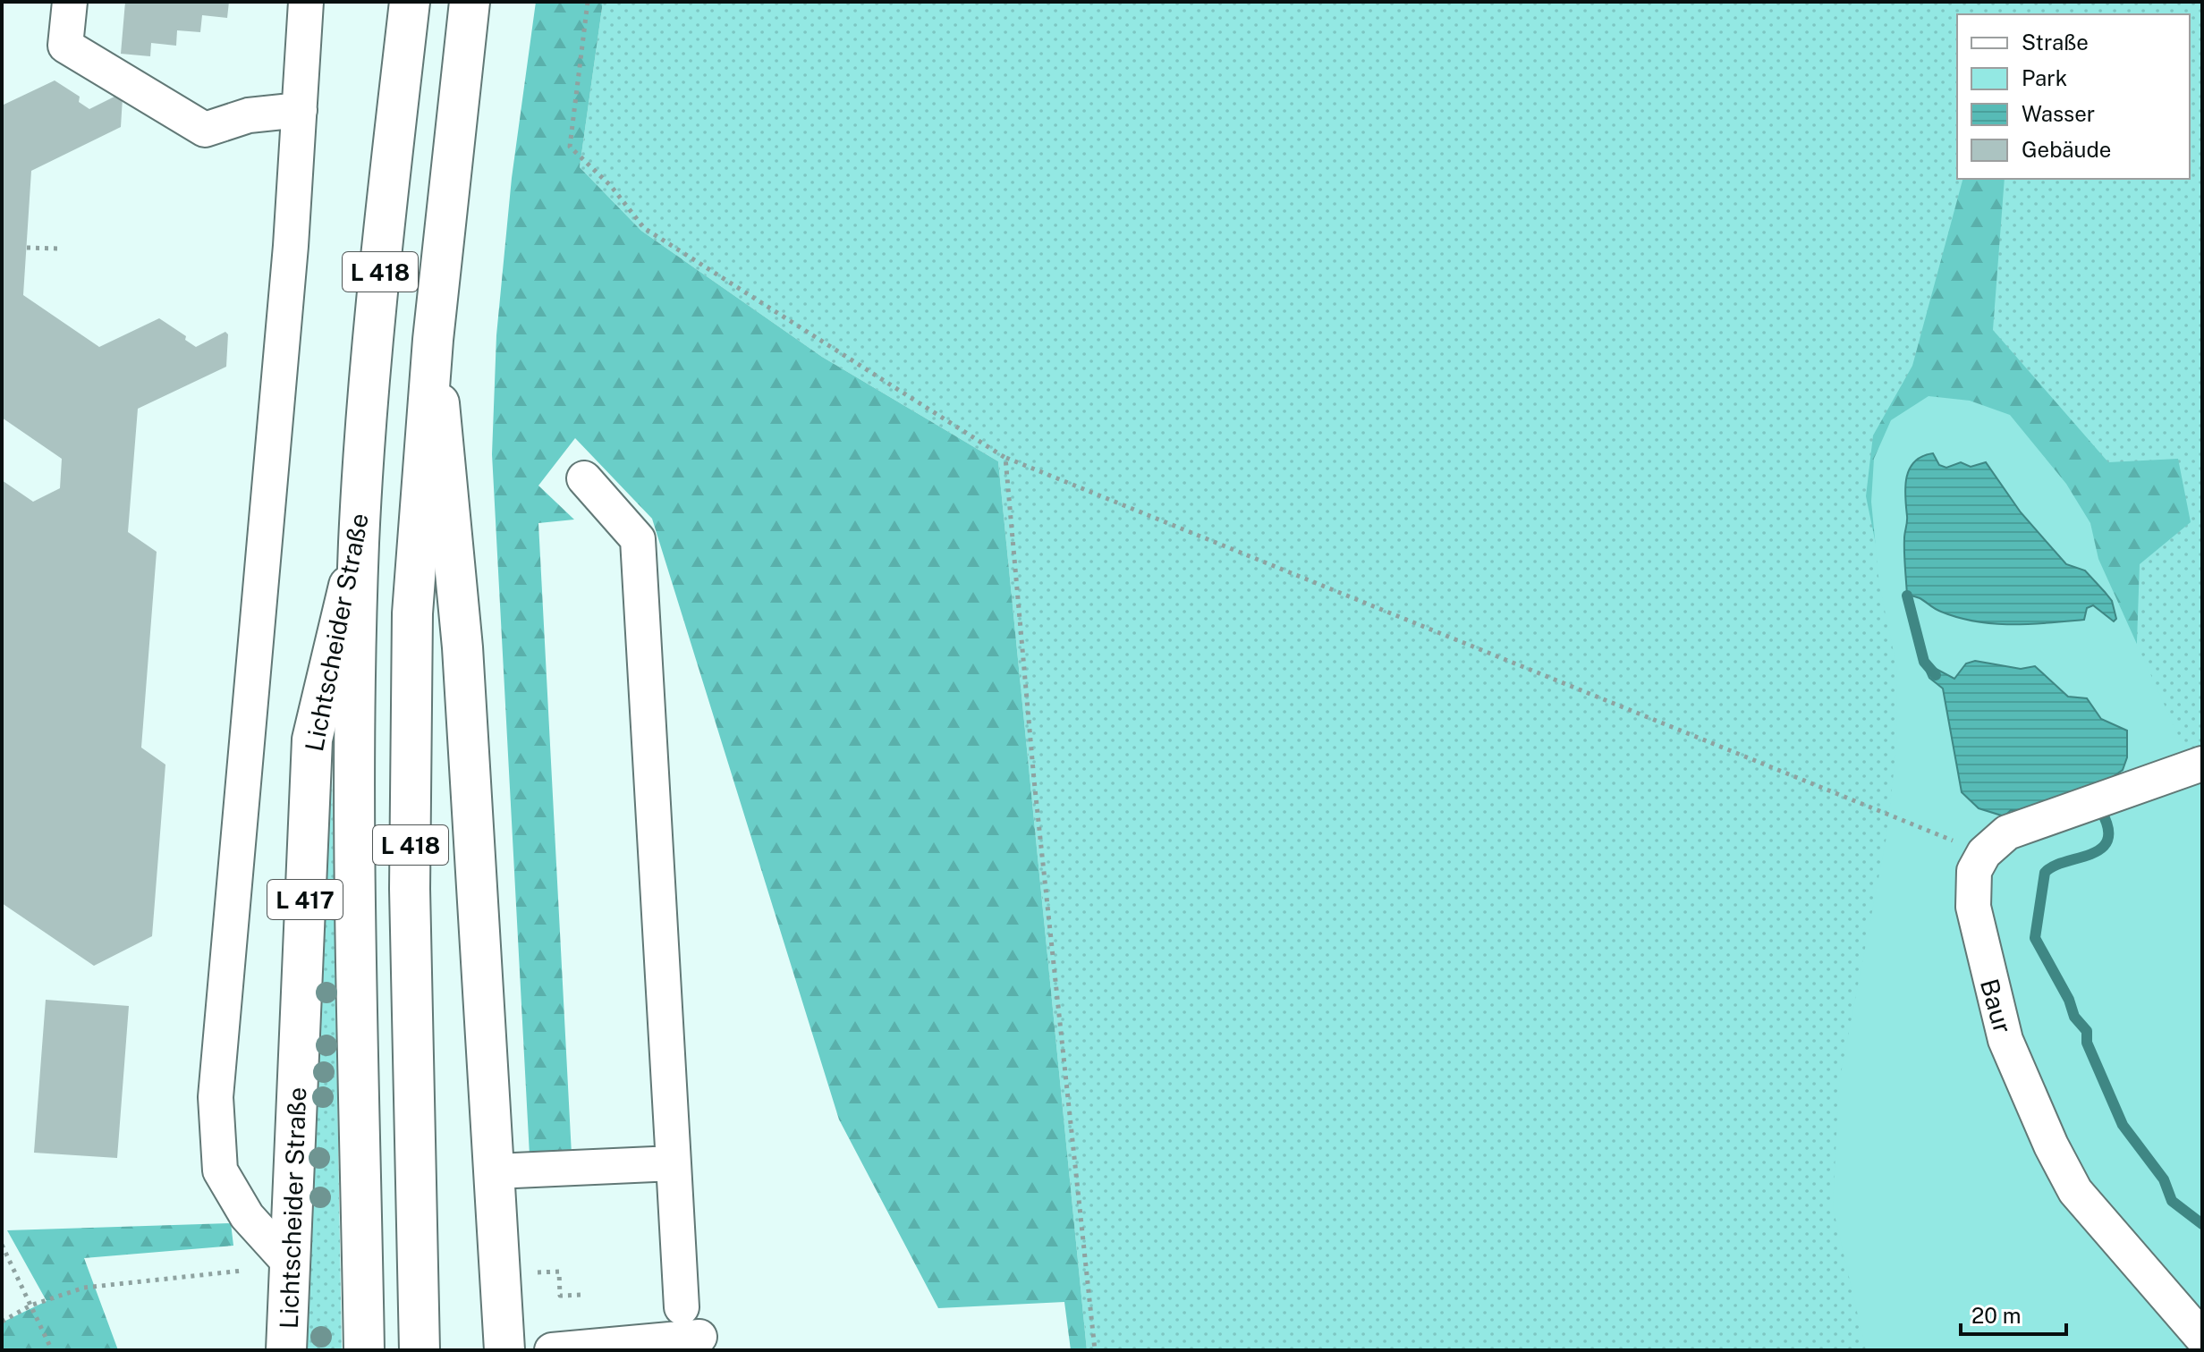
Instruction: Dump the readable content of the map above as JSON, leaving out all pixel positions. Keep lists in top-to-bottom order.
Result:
{
  "streets": {
    "main road": ["L 418", "Lichtscheider Straße", "L 417"],
    "street": ["Baur"]
  },
  "crossings": [
    ["L 418", "Lichtscheider Straße"]
  ],
  "legend": [
    "Straße",
    "Park",
    "Wasser",
    "Gebäude"
  ],
  "scale_bar": "20 m"
}
